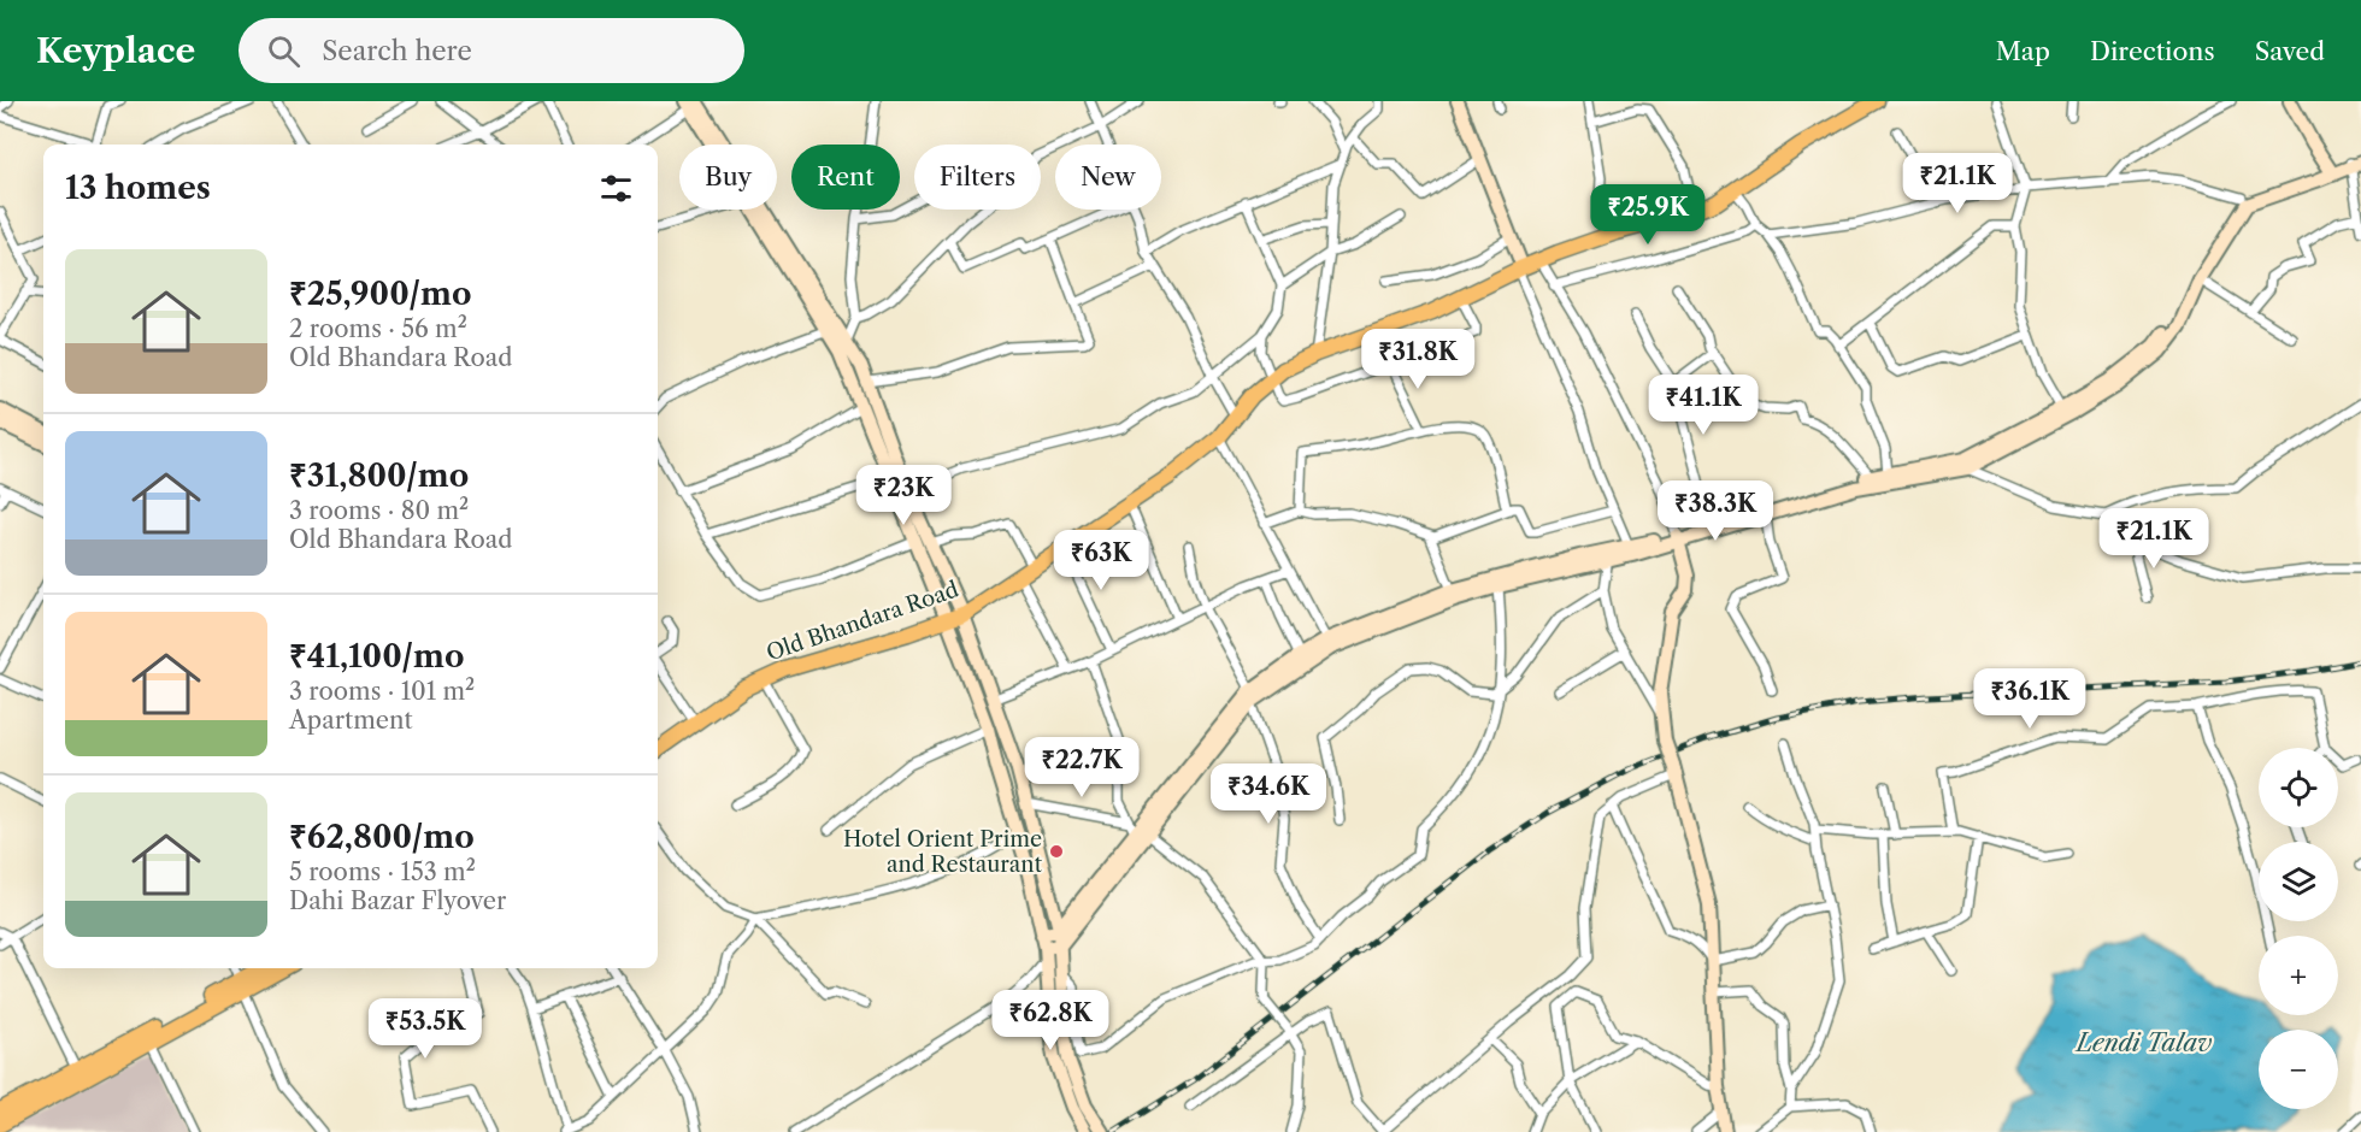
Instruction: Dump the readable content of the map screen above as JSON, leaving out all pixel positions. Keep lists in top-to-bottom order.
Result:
{
  "streets": {
    "highway": ["Old Bhandara Road"]
  },
  "water": ["Lendi Talav"],
  "places": ["Hotel Orient Prime and Restaurant"],
  "page": {
    "header": "Keyplace",
    "search": "Search here",
    "nav": ["Map", "Directions", "Saved"],
    "chip": [
      "Buy",
      "Rent",
      "Filters",
      "New"
    ],
    "heading": "13 homes",
    "price": [
      "₹21.1K",
      "₹25.9K",
      "₹31.8K",
      "₹41.1K",
      "₹23K",
      "₹38.3K",
      "₹21.1K",
      "₹63K",
      "₹36.1K",
      "₹22.7K",
      "₹34.6K",
      "₹62.8K",
      "₹53.5K"
    ],
    "list": [
      {
        "name": "₹25,900/mo",
        "note": "2 rooms · 56 m² · Old Bhandara Road"
      },
      {
        "name": "₹31,800/mo",
        "note": "3 rooms · 80 m² · Old Bhandara Road"
      },
      {
        "name": "₹41,100/mo",
        "note": "3 rooms · 101 m² · Apartment"
      },
      {
        "name": "₹62,800/mo",
        "note": "5 rooms · 153 m² · Dahi Bazar Flyover"
      }
    ],
    "map_buttons": ["+", "−"]
  }
}
